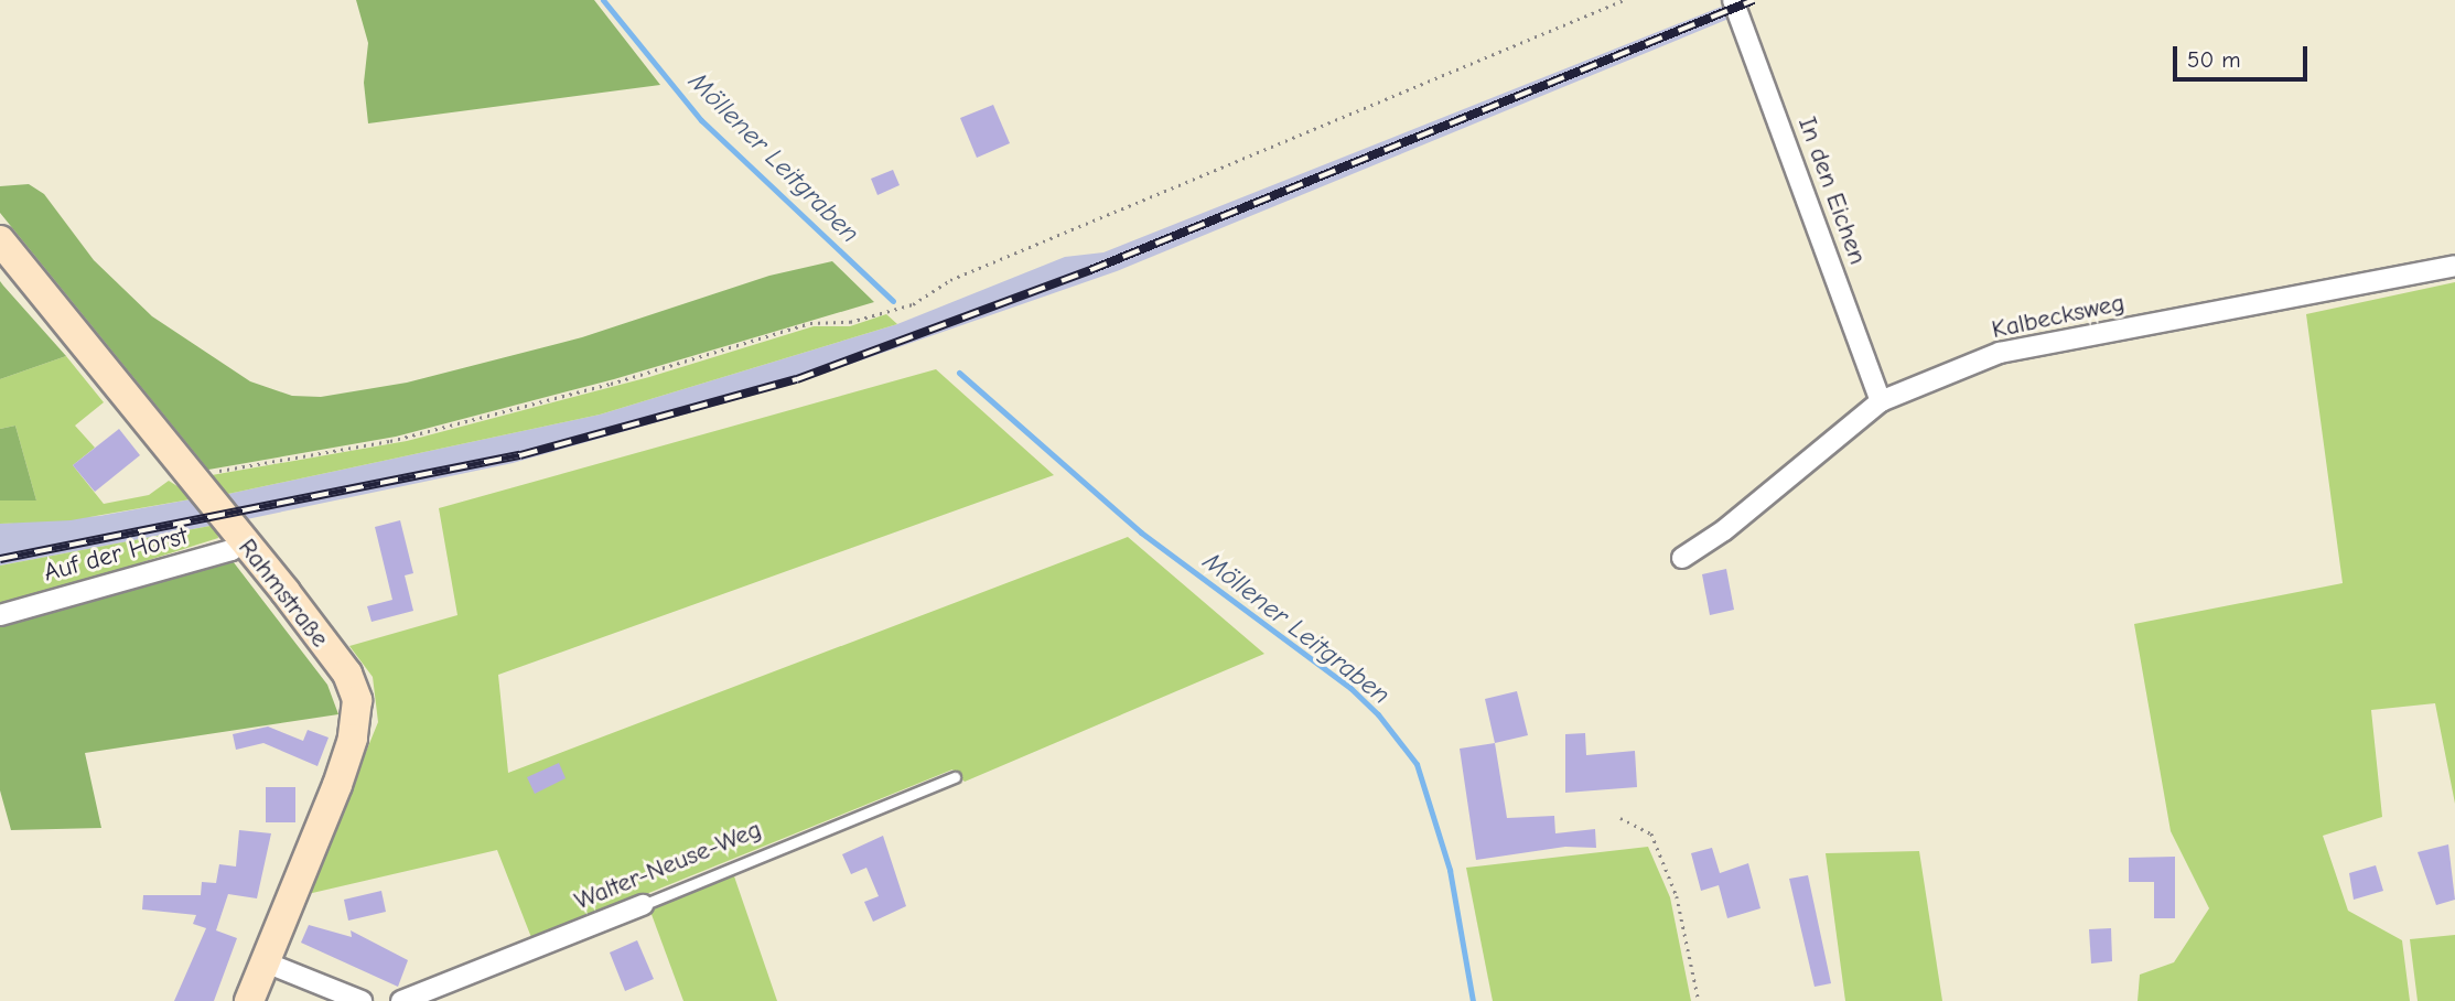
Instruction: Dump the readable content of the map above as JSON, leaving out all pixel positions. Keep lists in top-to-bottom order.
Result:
{
  "streets": {
    "main road": ["Rahmstraße"],
    "street": [
      "In den Eichen",
      "Kalbecksweg",
      "Auf der Horst",
      "Walter-Neuse-Weg"
    ]
  },
  "crossings": [
    ["In den Eichen", "Kalbecksweg"],
    ["Auf der Horst", "Rahmstraße"]
  ],
  "water": ["Möllener Leitgraben"],
  "scale_bar": "50 m"
}
